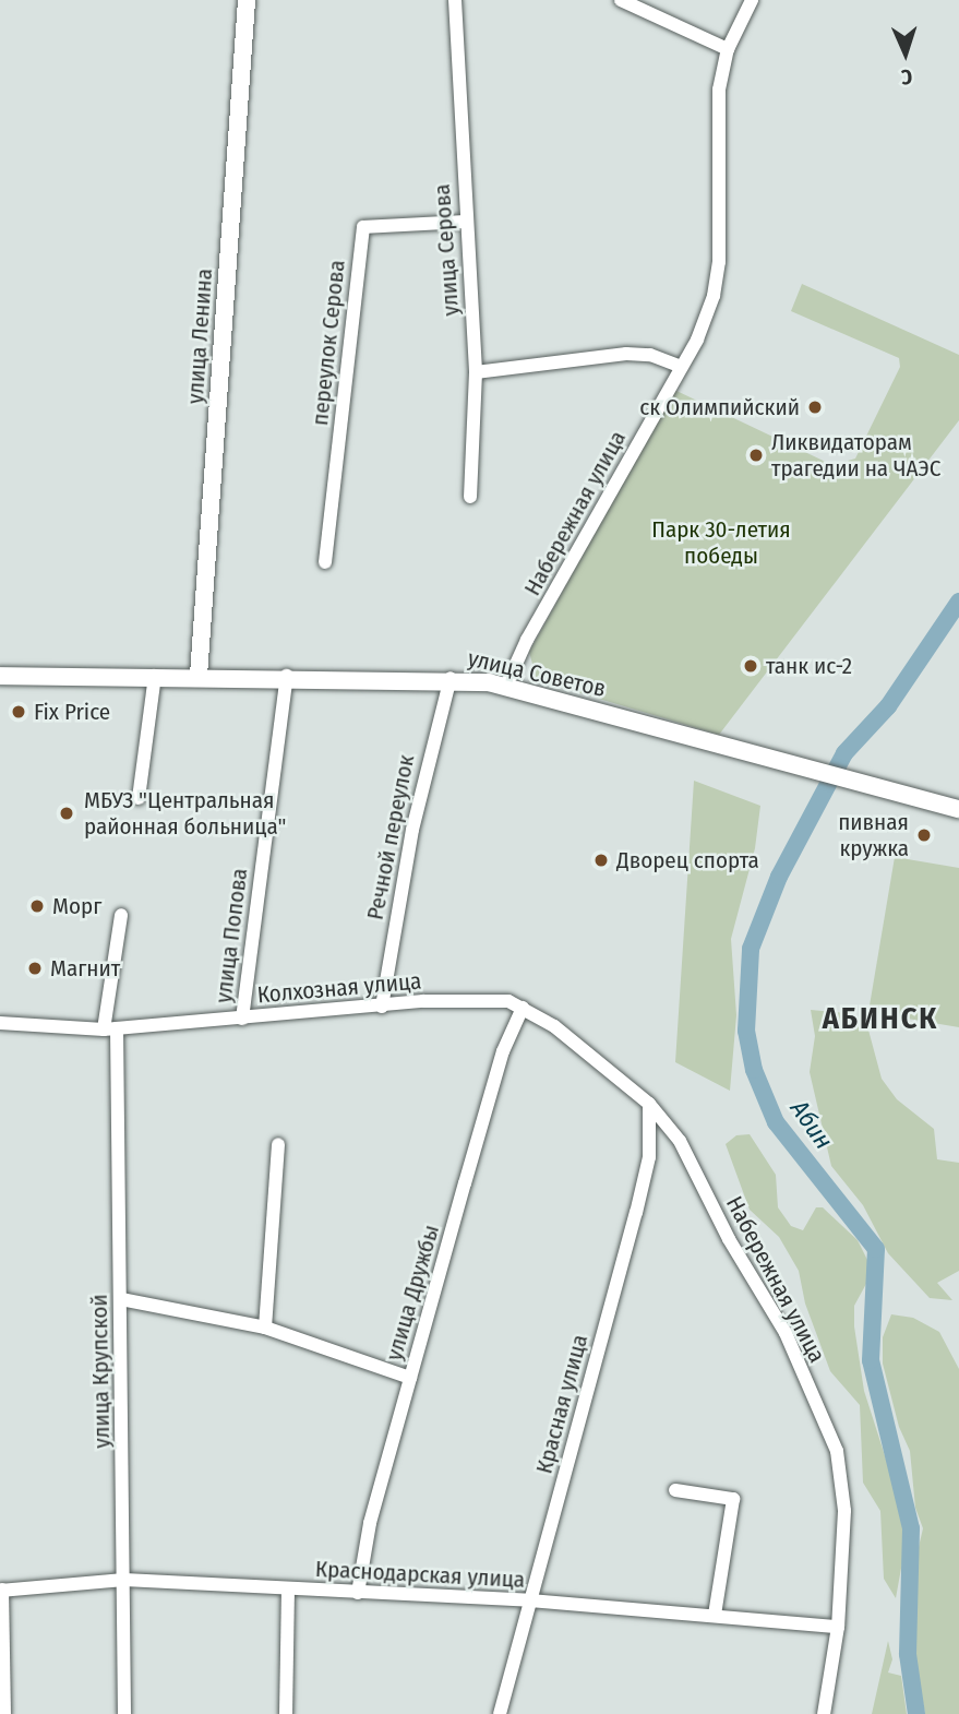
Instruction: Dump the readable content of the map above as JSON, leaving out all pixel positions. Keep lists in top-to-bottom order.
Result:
{
  "streets": {
    "main road": ["улица Ленина", "улица Советов"],
    "street": [
      "улица Серова",
      "переулок Серова",
      "Набережная улица",
      "Речной переулок",
      "улица Попова",
      "Колхозная улица",
      "улица Дружбы",
      "улица Крупской",
      "Красная улица",
      "Краснодарская улица"
    ]
  },
  "crossings": [
    ["улица Серова", "переулок Серова"],
    ["улица Ленина", "улица Советов"],
    ["Набережная улица", "улица Советов"],
    ["Набережная улица", "Колхозная улица"],
    ["Набережная улица", "Красная улица"],
    ["Набережная улица", "Краснодарская улица"],
    ["улица Советов", "Речной переулок"],
    ["улица Советов", "улица Попова"],
    ["Речной переулок", "Колхозная улица"],
    ["улица Попова", "Колхозная улица"],
    ["Колхозная улица", "улица Дружбы"],
    ["Колхозная улица", "улица Крупской"],
    ["Колхозная улица", "Красная улица"],
    ["улица Дружбы", "Краснодарская улица"],
    ["улица Крупской", "Краснодарская улица"],
    ["Красная улица", "Краснодарская улица"]
  ],
  "districts": ["АБИНСК"],
  "water": ["Абин"],
  "parks": ["Парк 30-летия победы"],
  "places": [
    "ск Олимпийский",
    "Ликвидаторам трагедии на ЧАЭС",
    "танк ис-2",
    "Fix Price",
    "МБУЗ \"Центральная районная больница\"",
    "пивная кружка",
    "Дворец спорта",
    "Морг",
    "Магнит"
  ],
  "north": "bottom"
}
